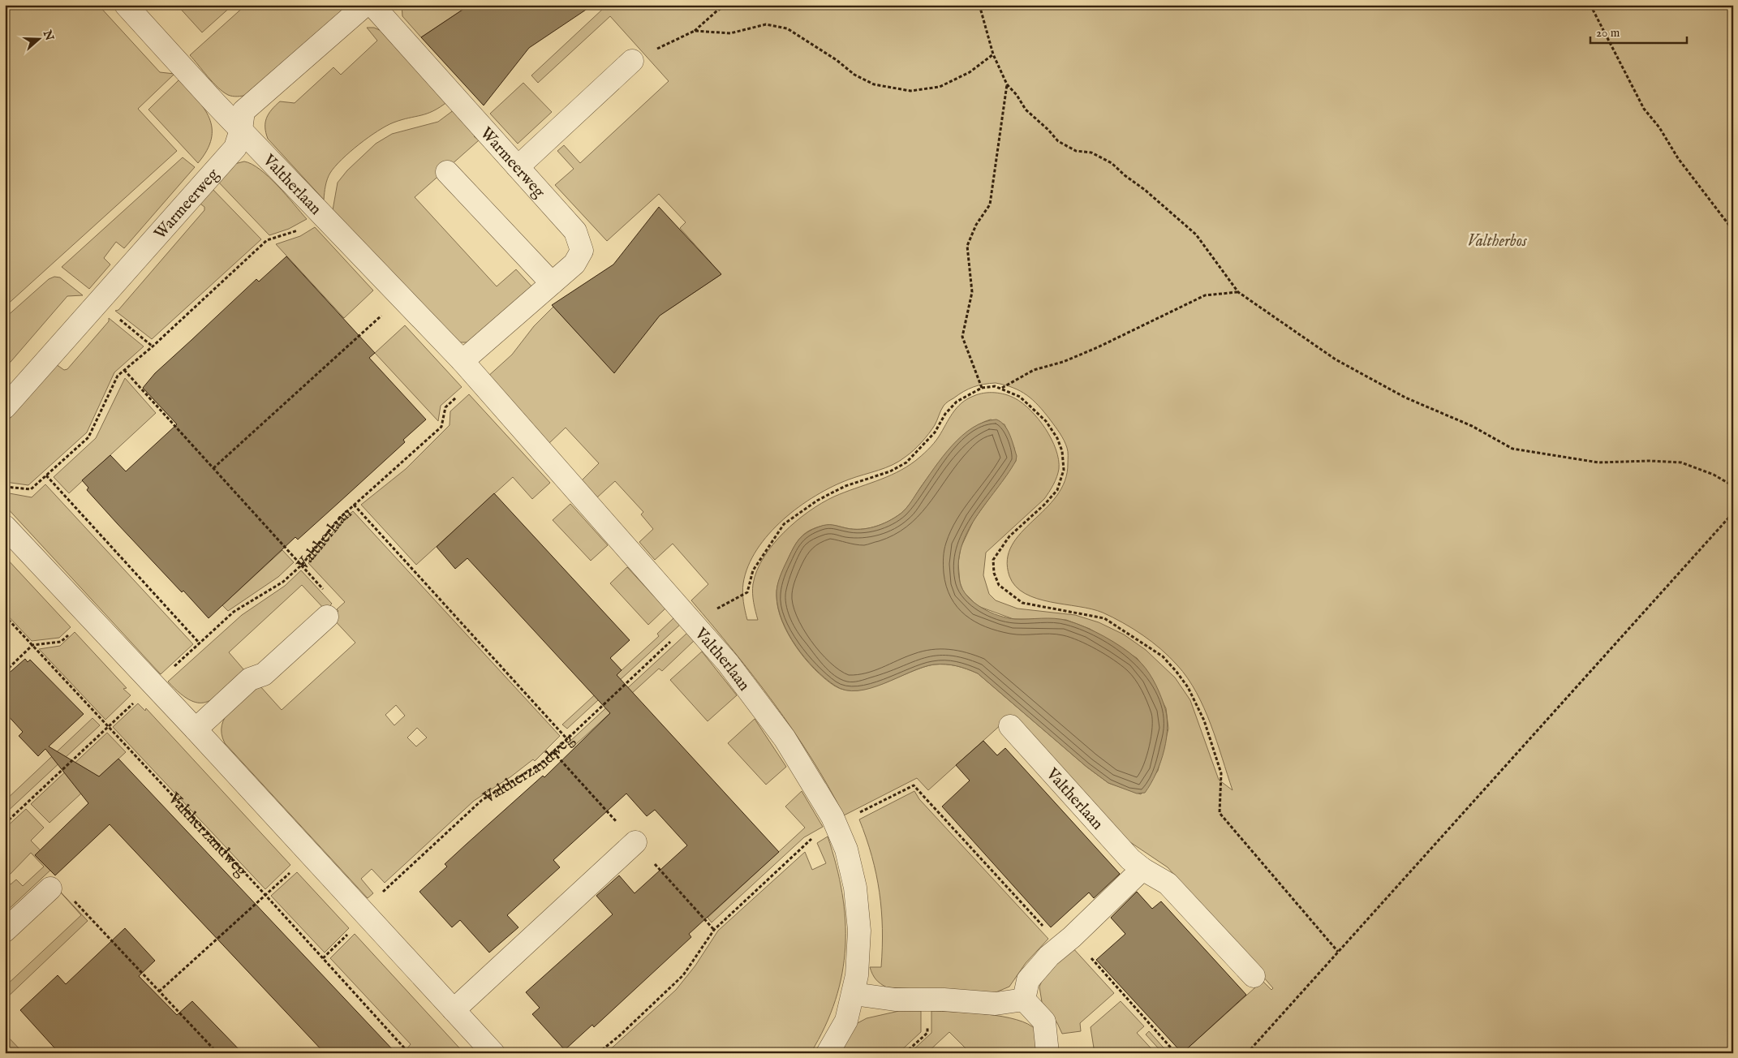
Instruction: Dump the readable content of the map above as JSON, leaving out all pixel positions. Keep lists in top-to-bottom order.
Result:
{
  "streets": {
    "street": ["Warmeerweg", "Valtherlaan"],
    "path": ["Valtherzandweg"]
  },
  "crossings": [
    ["Warmeerweg", "Valtherlaan"],
    ["Valtherlaan", "Valtherzandweg"]
  ],
  "parks": ["Valtherbos"],
  "scale_bar": "20 m",
  "north": "right"
}
